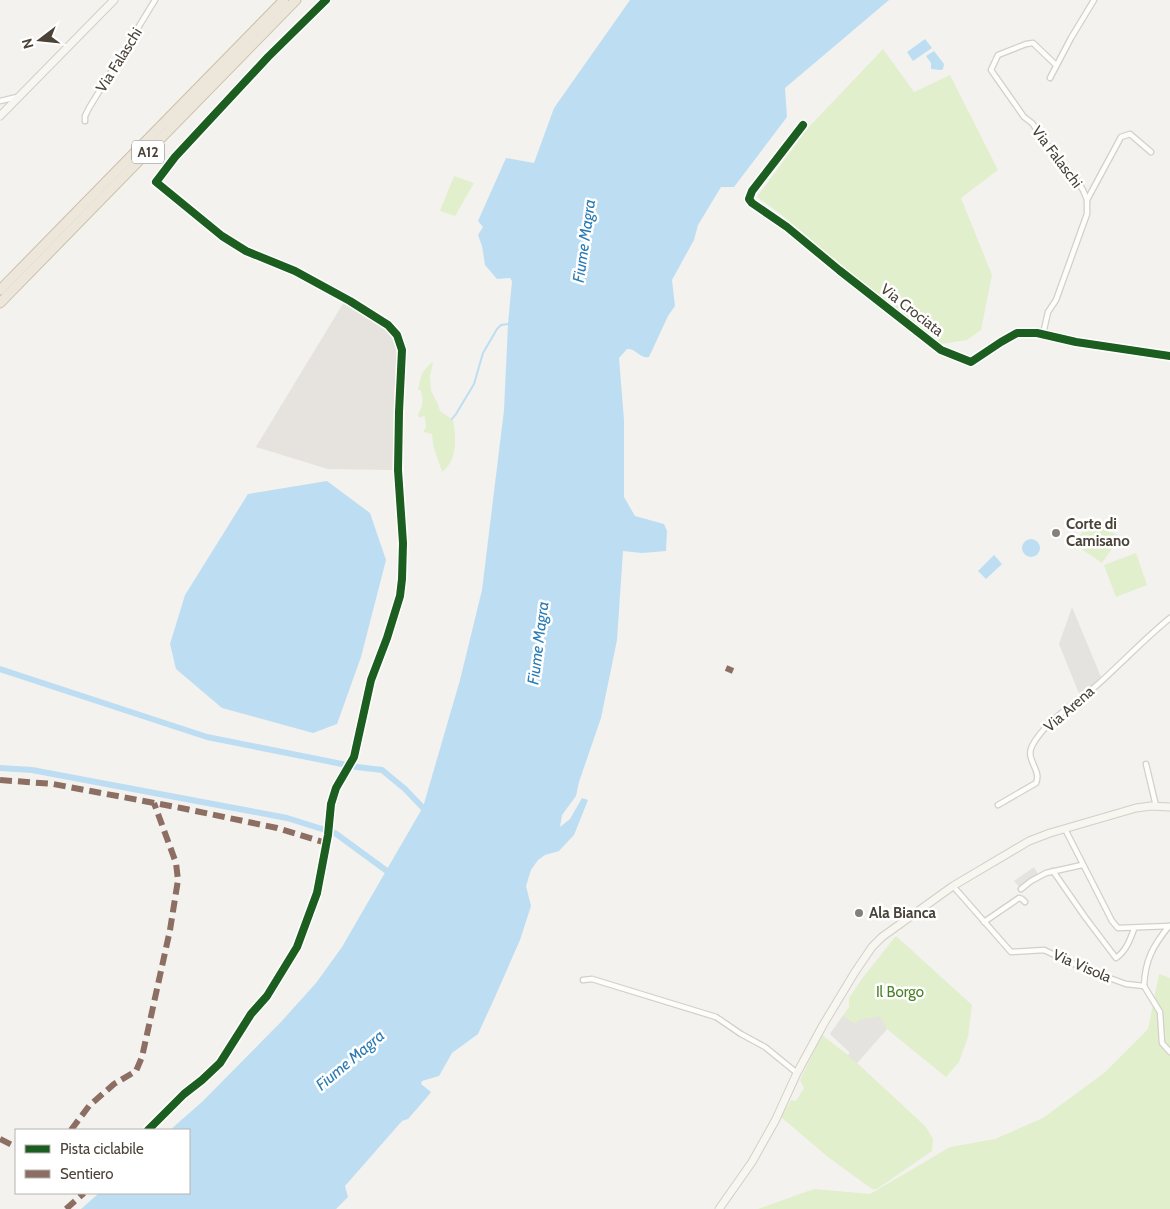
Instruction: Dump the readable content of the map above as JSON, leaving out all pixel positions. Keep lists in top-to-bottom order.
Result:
{
  "streets": {
    "highway": ["A12"],
    "street": [
      "Via Falaschi",
      "Via Crociata",
      "Via Arena",
      "Via Visola"
    ]
  },
  "crossings": [
    ["Via Falaschi", "Via Crociata"]
  ],
  "water": ["Fiume Magra"],
  "parks": ["Il Borgo"],
  "places": ["Corte di Camisano", "Ala Bianca"],
  "legend": ["Pista ciclabile", "Sentiero"],
  "north": "left"
}
